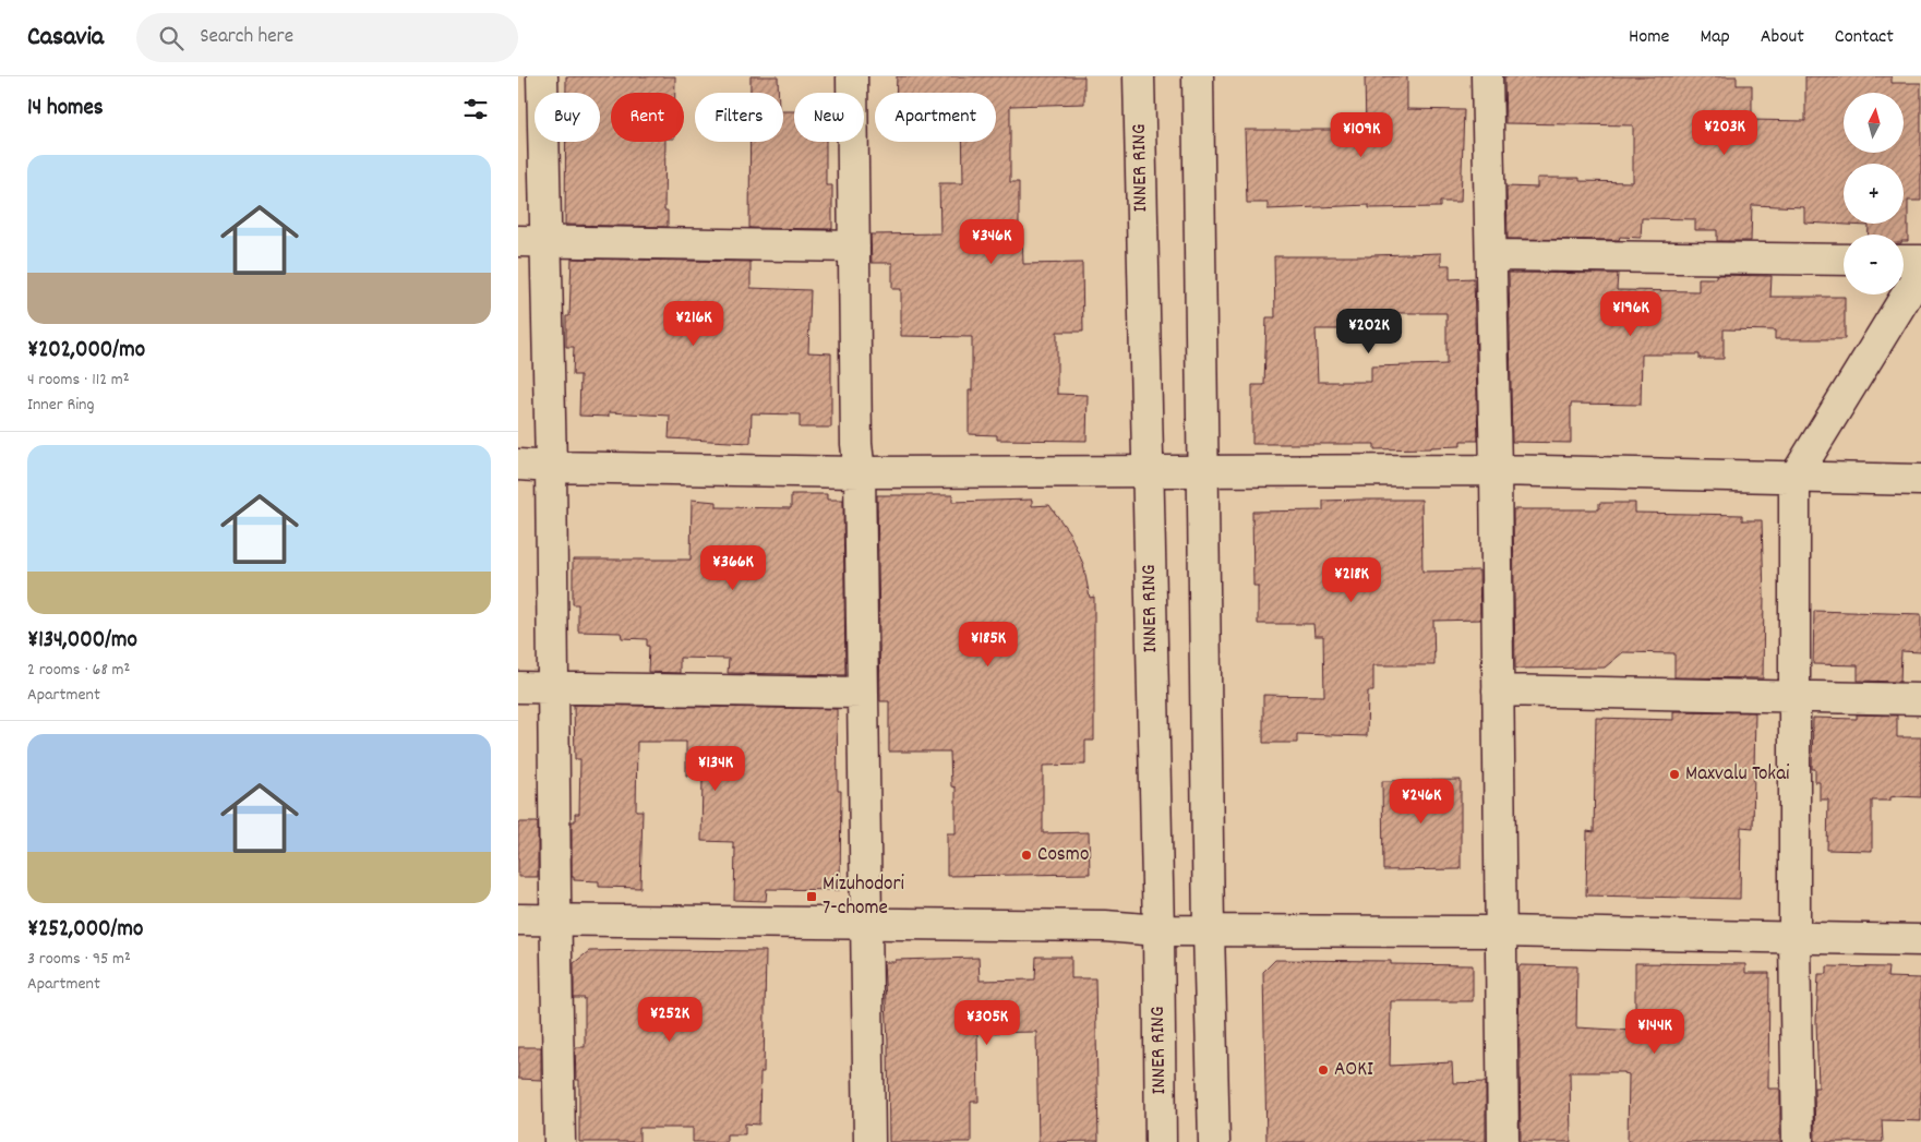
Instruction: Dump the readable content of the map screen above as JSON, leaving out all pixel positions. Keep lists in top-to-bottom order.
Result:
{
  "streets": {
    "street": ["INNER RING"]
  },
  "places": {
    "other": ["Maxvalu Tokai", "Cosmo", "AOKI"],
    "transit": ["Mizuhodori 7-chome"]
  },
  "north": "top",
  "page": {
    "header": "Casavia",
    "search": "Search here",
    "nav": [
      "Home",
      "Map",
      "About",
      "Contact"
    ],
    "heading": "14 homes",
    "map_buttons": ["+", "−"],
    "chip": [
      "Buy",
      "Rent",
      "Filters",
      "New",
      "Apartment"
    ],
    "price": [
      "¥203K",
      "¥109K",
      "¥346K",
      "¥196K",
      "¥216K",
      "¥202K",
      "¥366K",
      "¥218K",
      "¥185K",
      "¥134K",
      "¥246K",
      "¥252K",
      "¥305K",
      "¥144K"
    ],
    "list": [
      {
        "name": "¥202,000/mo",
        "note": "4 rooms · 112 m² · Inner Ring"
      },
      {
        "name": "¥134,000/mo",
        "note": "2 rooms · 68 m² · Apartment"
      },
      {
        "name": "¥252,000/mo",
        "note": "3 rooms · 95 m² · Apartment"
      }
    ]
  }
}
